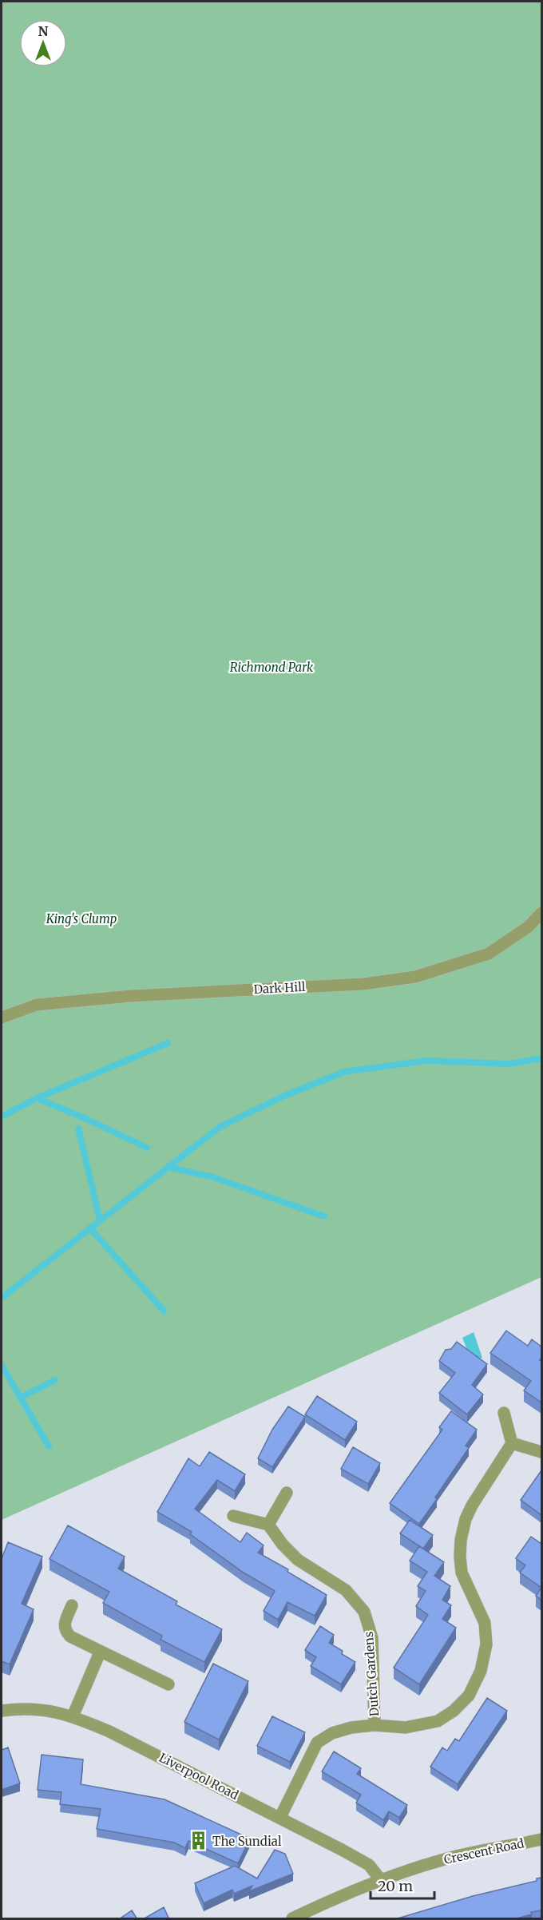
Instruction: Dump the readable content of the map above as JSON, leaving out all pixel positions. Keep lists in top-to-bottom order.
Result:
{
  "streets": {
    "street": [
      "Dark Hill",
      "Dutch Gardens",
      "Liverpool Road",
      "Crescent Road"
    ]
  },
  "crossings": [
    ["Liverpool Road", "Crescent Road"]
  ],
  "parks": ["Richmond Park", "King's Clump"],
  "places": {
    "building": ["The Sundial"]
  },
  "scale_bar": "20 m",
  "north": "top"
}
